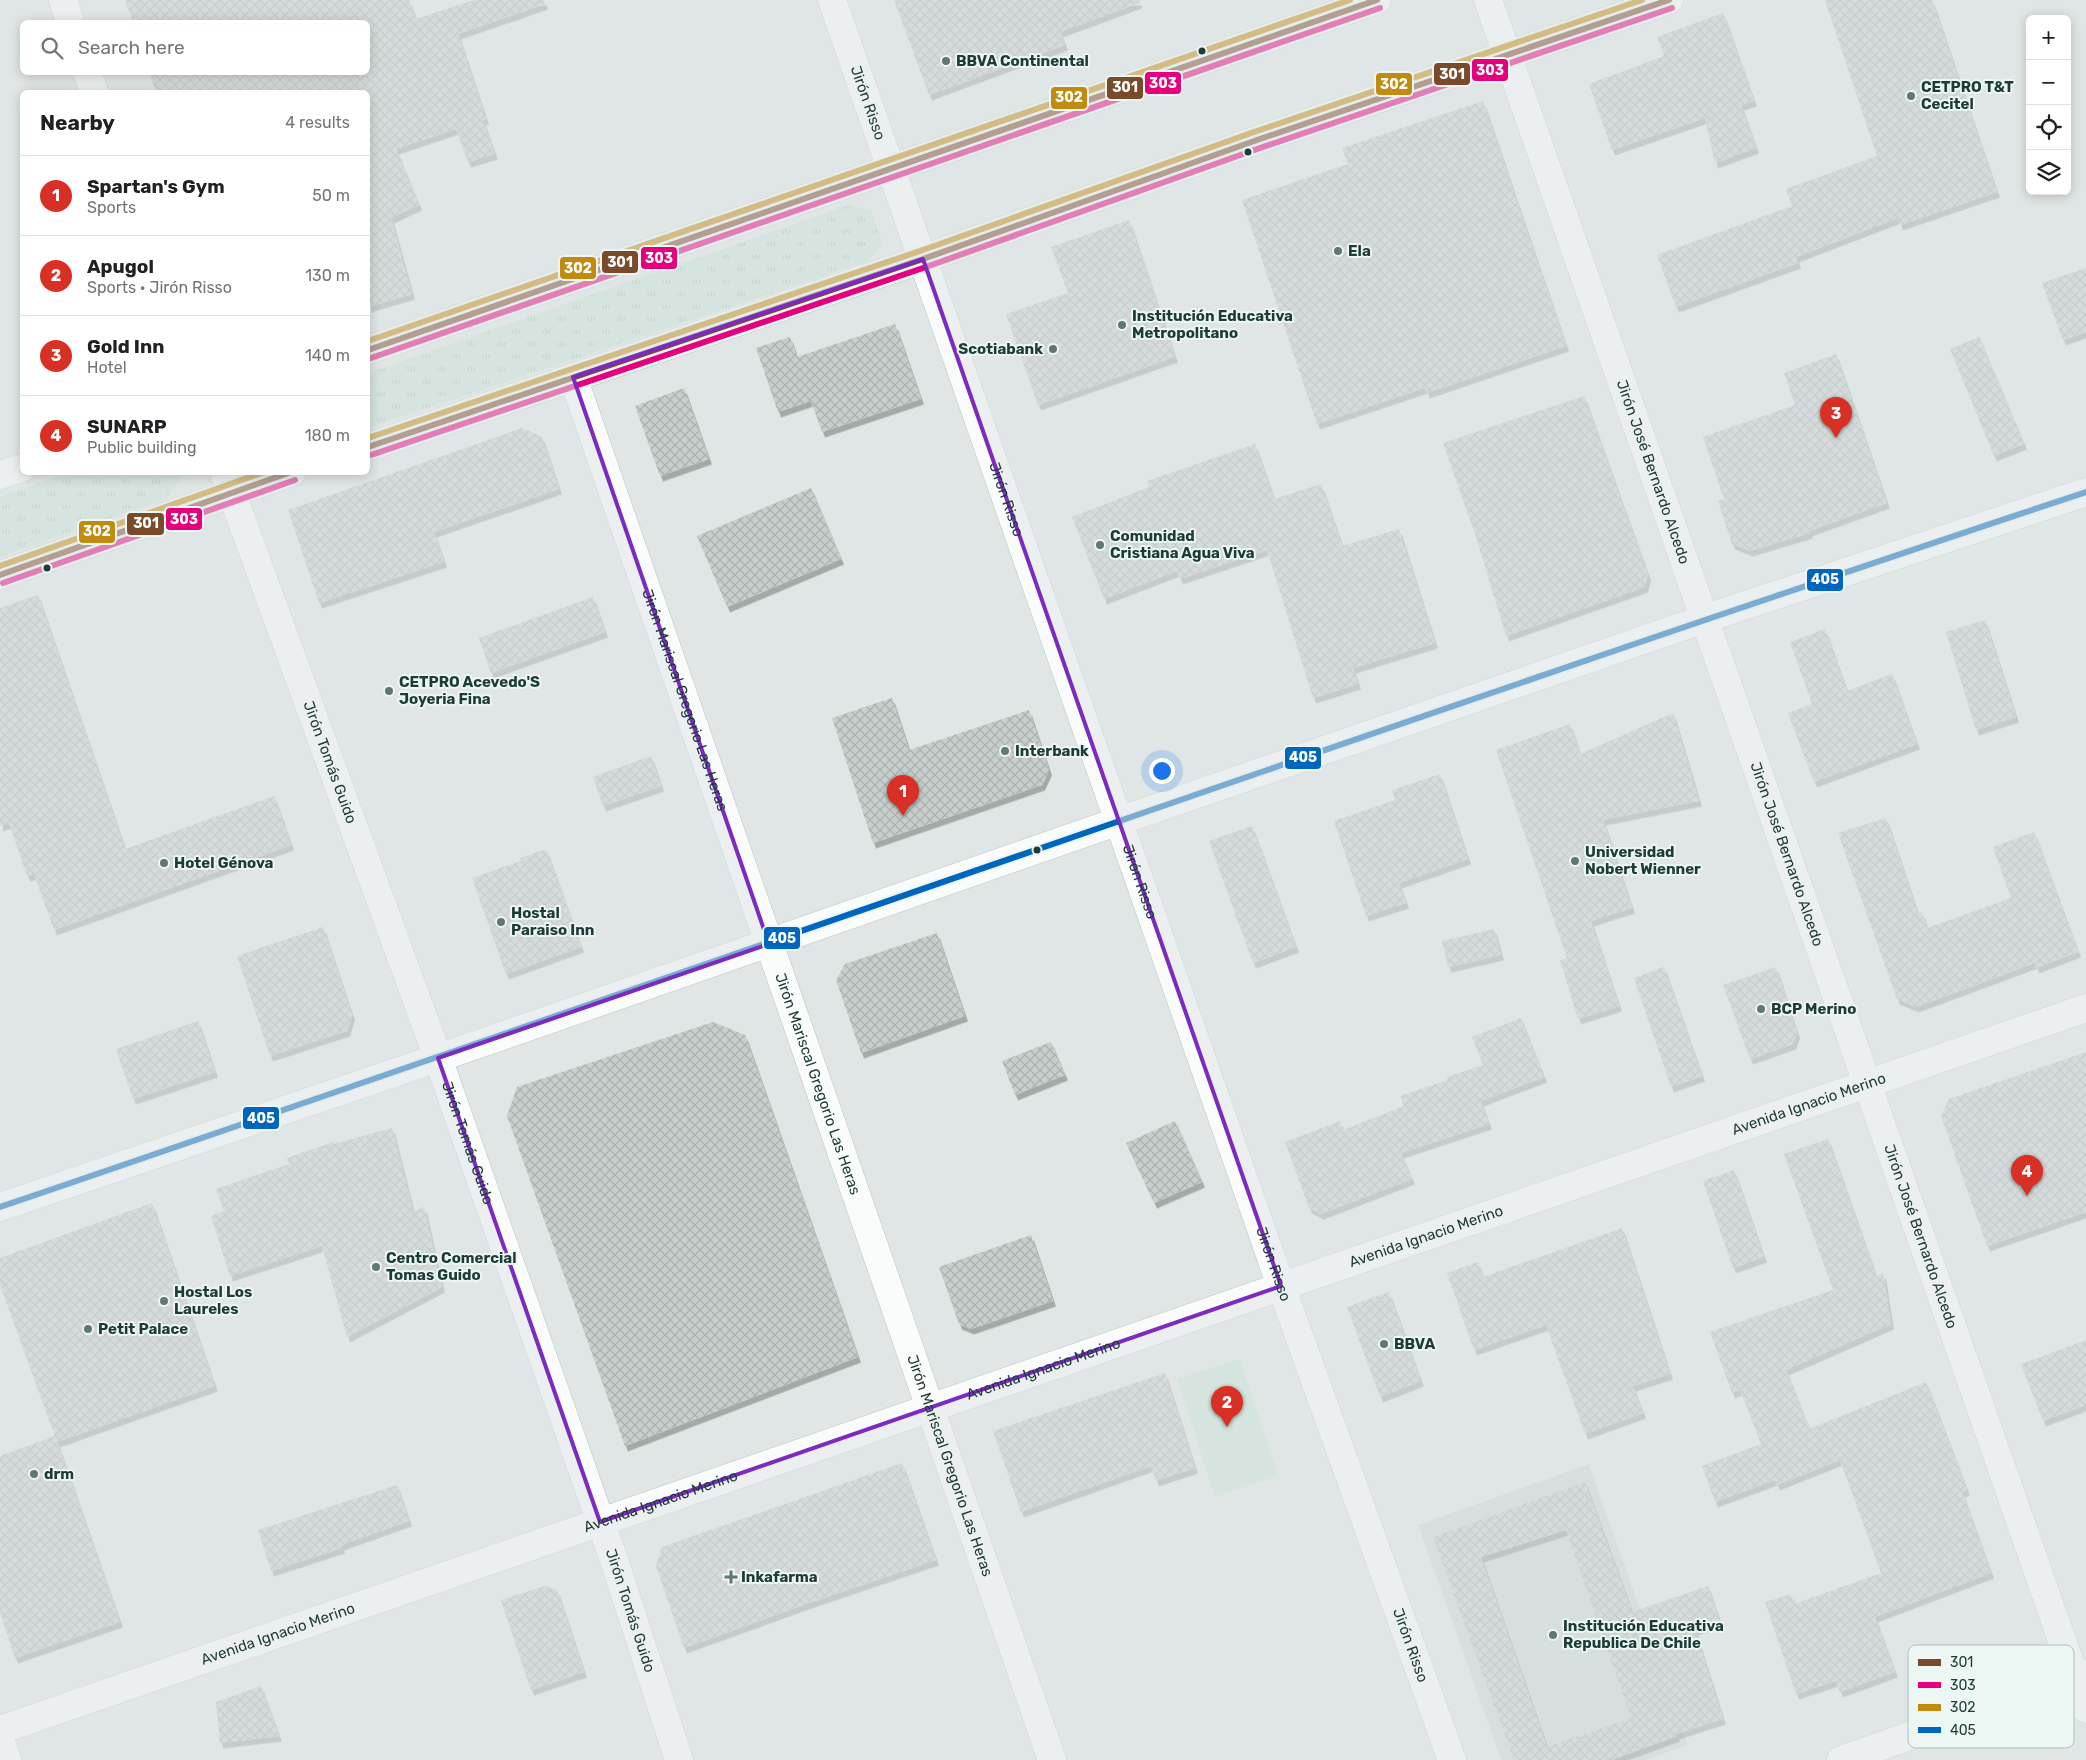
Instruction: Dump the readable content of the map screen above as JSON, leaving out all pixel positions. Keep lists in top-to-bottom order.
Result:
{
  "streets": {
    "street": [
      "Jirón Risso",
      "Jirón José Bernardo Alcedo",
      "Jirón Mariscal Gregorio Las Heras",
      "Jirón Tomás Guido",
      "Avenida Ignacio Merino"
    ]
  },
  "crossings": [
    ["Jirón Risso", "Avenida Ignacio Merino"],
    ["Jirón José Bernardo Alcedo", "Avenida Ignacio Merino"],
    ["Jirón Mariscal Gregorio Las Heras", "Avenida Ignacio Merino"],
    ["Jirón Tomás Guido", "Avenida Ignacio Merino"]
  ],
  "places": {
    "other": [
      "BBVA Continental",
      "CETPRO T&T Cecitel",
      "Ela",
      "Institución Educativa Metropolitano",
      "Scotiabank",
      "Comunidad Cristiana Agua Viva",
      "CETPRO Acevedo'S Joyeria Fina",
      "Interbank",
      "Universidad Nobert Wienner",
      "Hotel Génova",
      "Hostal Paraiso Inn",
      "BCP Merino",
      "Centro Comercial Tomas Guido",
      "Hostal Los Laureles",
      "Petit Palace",
      "BBVA",
      "drm",
      "Institución Educativa Republica De Chile"
    ],
    "health": ["Inkafarma"]
  },
  "lines": [
    "transit line 301",
    "transit line 302",
    "transit line 303",
    "transit line 405"
  ],
  "legend": [
    "301",
    "303",
    "302",
    "405"
  ],
  "page": {
    "map_buttons": ["+", "−"],
    "search": "Search here",
    "heading": ["Nearby", "4 results"],
    "list": [
      {
        "mark": "1",
        "name": "Spartan's Gym",
        "note": "Sports",
        "value": "50 m"
      },
      {
        "mark": "2",
        "name": "Apugol",
        "note": "Sports · Jirón Risso",
        "value": "130 m"
      },
      {
        "mark": "3",
        "name": "Gold Inn",
        "note": "Hotel",
        "value": "140 m"
      },
      {
        "mark": "4",
        "name": "SUNARP",
        "note": "Public building",
        "value": "180 m"
      }
    ],
    "pins": [
      "3",
      "1",
      "4",
      "2"
    ]
  }
}
